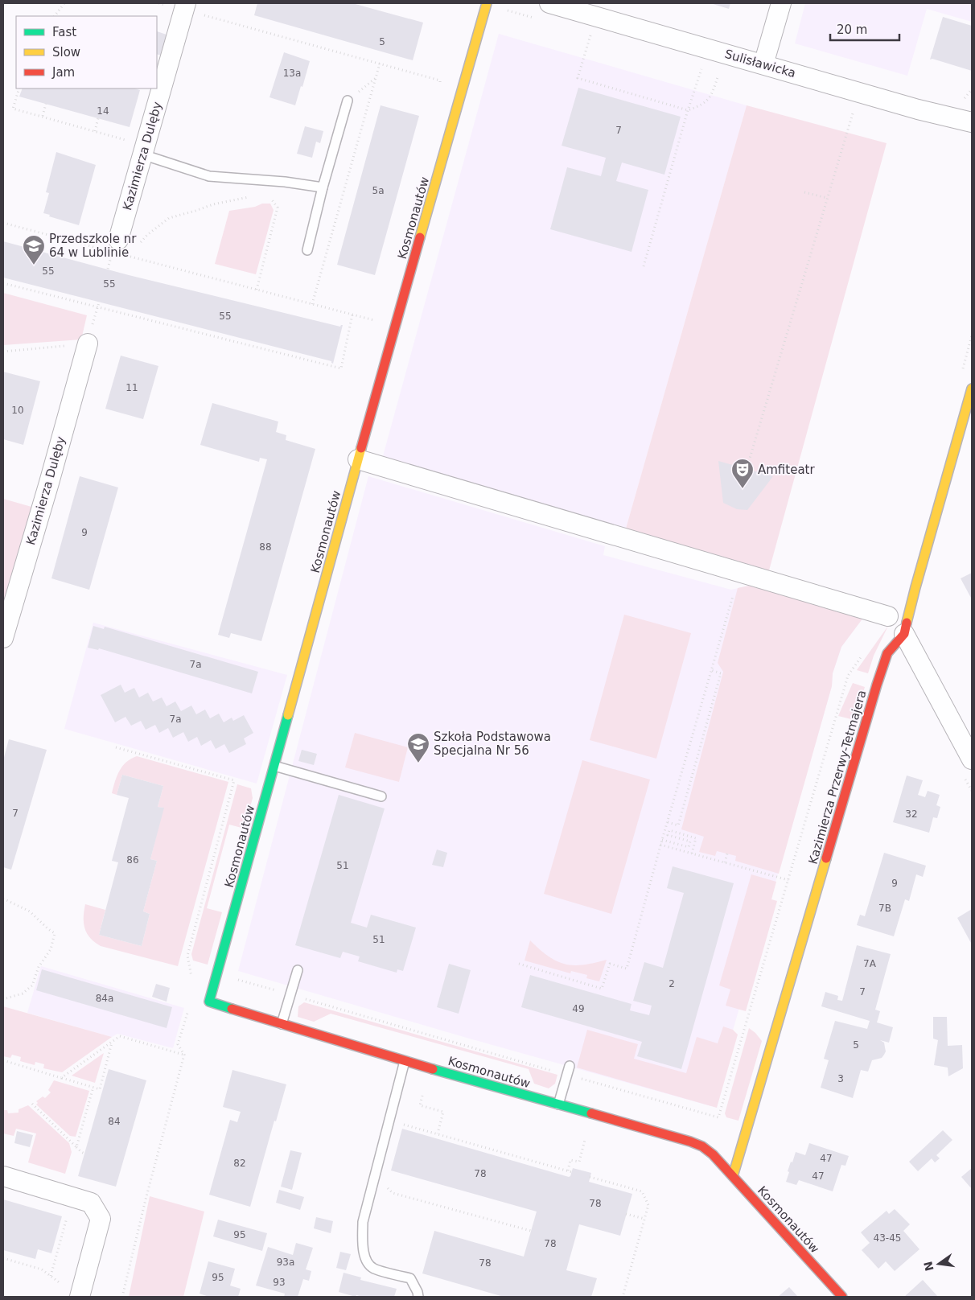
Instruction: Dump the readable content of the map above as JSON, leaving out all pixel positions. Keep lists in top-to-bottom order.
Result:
{
  "streets": {
    "street": [
      "Sulisławicka",
      "Kazimierza Dulęby",
      "Kosmonautów",
      "Kazimierza Przerwy-Tetmajera"
    ]
  },
  "crossings": [
    ["Kosmonautów", "Kazimierza Przerwy-Tetmajera"]
  ],
  "places": {
    "school or university": ["Przedszkole nr 64 w Lublinie", "Szkoła Podstawowa Specjalna Nr 56"],
    "theatre": ["Amfiteatr"]
  },
  "house_numbers": [
    "5",
    "13a",
    "14",
    "7",
    "5a",
    "55",
    "55",
    "55",
    "11",
    "10",
    "9",
    "88",
    "7a",
    "7a",
    "7",
    "32",
    "86",
    "51",
    "9",
    "7B",
    "51",
    "7A",
    "2",
    "7",
    "84a",
    "49",
    "5",
    "3",
    "84",
    "47",
    "82",
    "78",
    "47",
    "78",
    "95",
    "43-45",
    "78",
    "93a",
    "78",
    "95",
    "93"
  ],
  "legend": ["Fast", "Slow", "Jam"],
  "scale_bar": "20 m",
  "north": "left"
}
